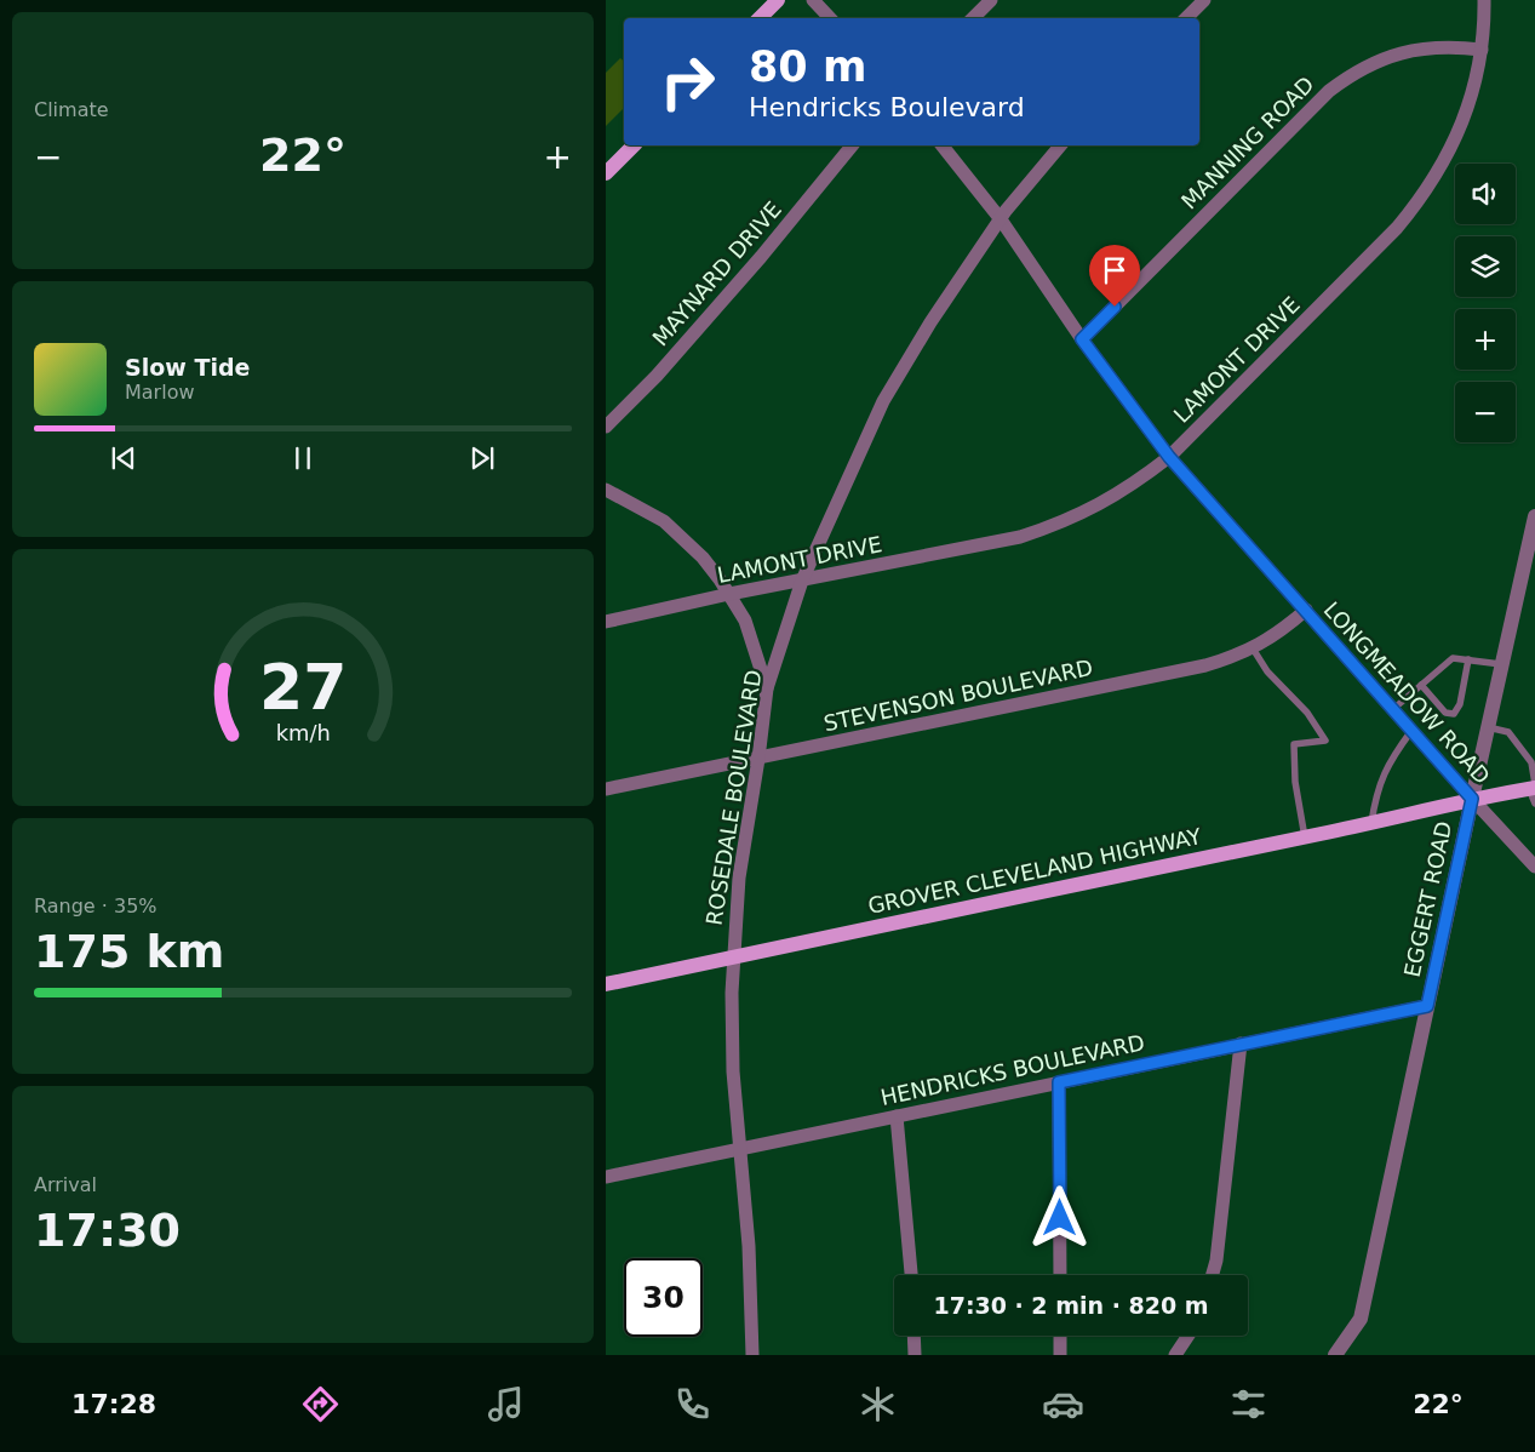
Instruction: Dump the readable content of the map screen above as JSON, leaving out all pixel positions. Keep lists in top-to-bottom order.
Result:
{
  "streets": {
    "main road": ["GROVER CLEVELAND HIGHWAY"],
    "street": [
      "MANNING ROAD",
      "MAYNARD DRIVE",
      "LAMONT DRIVE",
      "LONGMEADOW ROAD",
      "STEVENSON BOULEVARD",
      "ROSEDALE BOULEVARD",
      "EGGERT ROAD",
      "HENDRICKS BOULEVARD"
    ]
  },
  "crossings": [
    ["MANNING ROAD", "LAMONT DRIVE"],
    ["MANNING ROAD", "LONGMEADOW ROAD"],
    ["LAMONT DRIVE", "LONGMEADOW ROAD"],
    ["LAMONT DRIVE", "ROSEDALE BOULEVARD"],
    ["LONGMEADOW ROAD", "STEVENSON BOULEVARD"],
    ["LONGMEADOW ROAD", "ROSEDALE BOULEVARD"],
    ["LONGMEADOW ROAD", "GROVER CLEVELAND HIGHWAY"],
    ["LONGMEADOW ROAD", "EGGERT ROAD"],
    ["STEVENSON BOULEVARD", "ROSEDALE BOULEVARD"],
    ["ROSEDALE BOULEVARD", "GROVER CLEVELAND HIGHWAY"],
    ["ROSEDALE BOULEVARD", "HENDRICKS BOULEVARD"],
    ["GROVER CLEVELAND HIGHWAY", "EGGERT ROAD"],
    ["EGGERT ROAD", "HENDRICKS BOULEVARD"]
  ],
  "page": {
    "tile": [
      "Climate",
      ["Range · 35%", "175 km"],
      ["Arrival", "17:30"]
    ],
    "turn": ["80 m", "Hendricks Boulevard"],
    "heat": ["−", "22°", "+"],
    "map_buttons": ["+", "−"],
    "song": ["Slow Tide", "Marlow"],
    "limit": "30",
    "trip": "17:30 · 2 min · 820 m",
    "tabs": ["17:28", "22°"],
    "gauge": ["27", "km/h"]
  }
}
